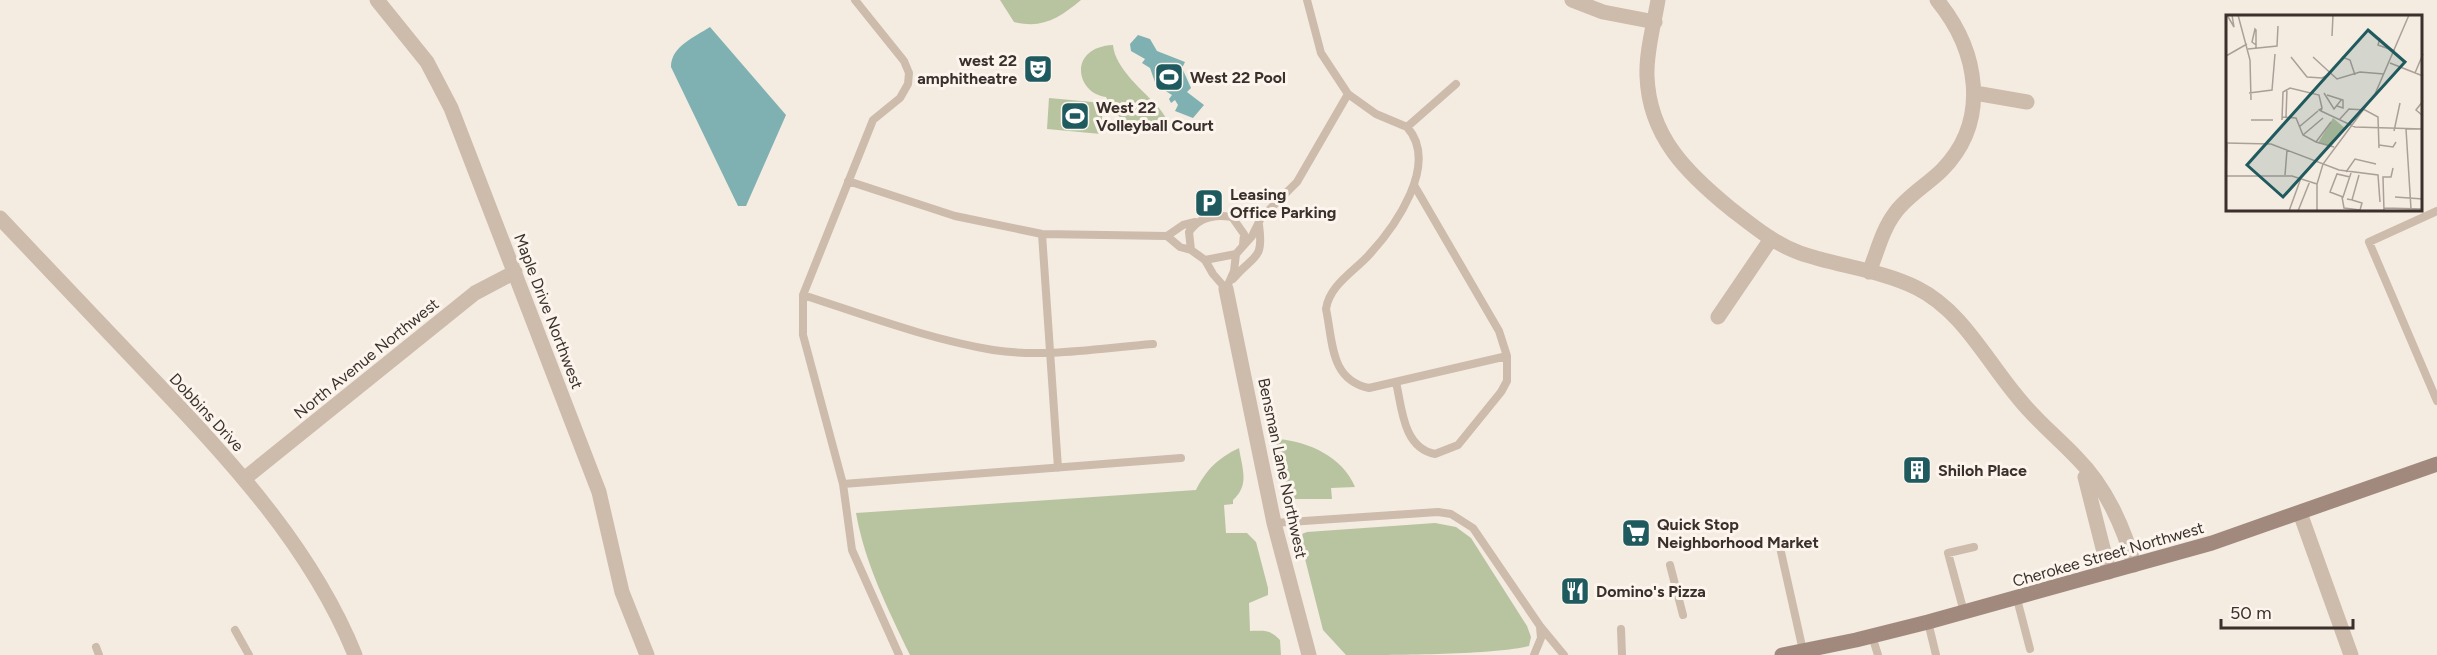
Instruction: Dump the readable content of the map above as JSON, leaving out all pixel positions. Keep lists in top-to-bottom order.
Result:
{
  "streets": {
    "main road": ["Cherokee Street Northwest"],
    "street": [
      "Maple Drive Northwest",
      "North Avenue Northwest",
      "Dobbins Drive",
      "Bensman Lane Northwest"
    ]
  },
  "crossings": [
    ["Maple Drive Northwest", "North Avenue Northwest"],
    ["North Avenue Northwest", "Dobbins Drive"]
  ],
  "places": {
    "theatre": ["west 22 amphitheatre"],
    "sports": ["West 22 Pool", "West 22 Volleyball Court"],
    "parking": ["Leasing Office Parking"],
    "building": ["Shiloh Place"],
    "supermarket": ["Quick Stop Neighborhood Market"],
    "restaurant": ["Domino's Pizza"]
  },
  "scale_bar": "50 m"
}
